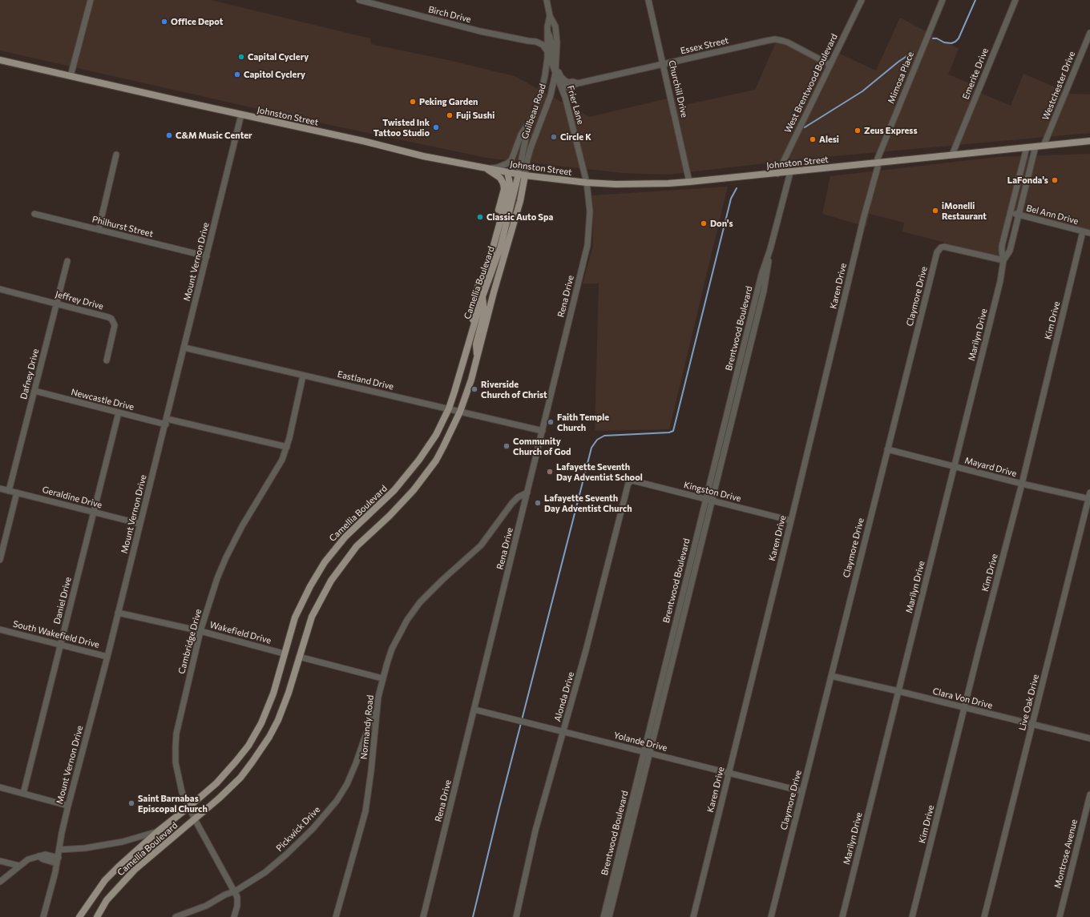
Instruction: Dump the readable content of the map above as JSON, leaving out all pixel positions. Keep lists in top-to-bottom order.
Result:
{
  "streets": {
    "main road": ["Johnston Street", "Camellia Boulevard"],
    "street": [
      "Birch Drive",
      "Essex Street",
      "Emerite Drive",
      "Mimosa Place",
      "West Brentwood Boulevard",
      "Westchester Drive",
      "Churchill Drive",
      "Frier Lane",
      "Guilbeau Road",
      "Bel Ann Drive",
      "Philhurst Street",
      "Mount Vernon Drive",
      "Karen Drive",
      "Rena Drive",
      "Claymore Drive",
      "Jeffrey Drive",
      "Kim Drive",
      "Brentwood Boulevard",
      "Marilyn Drive",
      "Dafney Drive",
      "Eastland Drive",
      "Newcastle Drive",
      "Mayard Drive",
      "Kingston Drive",
      "Geraldine Drive",
      "Daniel Drive",
      "Wakefield Drive",
      "South Wakefield Drive",
      "Cambridge Drive",
      "Alonda Drive",
      "Clara Von Drive",
      "Live Oak Drive",
      "Normandy Road",
      "Yolande Drive",
      "Pickwick Drive",
      "Montrose Avenue"
    ]
  },
  "crossings": [
    ["Essex Street", "West Brentwood Boulevard"],
    ["Essex Street", "Churchill Drive"],
    ["Essex Street", "Frier Lane"],
    ["Essex Street", "Guilbeau Road"],
    ["Emerite Drive", "Johnston Street"],
    ["Mimosa Place", "Johnston Street"],
    ["Mimosa Place", "Karen Drive"],
    ["West Brentwood Boulevard", "Johnston Street"],
    ["Westchester Drive", "Johnston Street"],
    ["Churchill Drive", "Johnston Street"],
    ["Frier Lane", "Guilbeau Road"],
    ["Frier Lane", "Johnston Street"],
    ["Frier Lane", "Rena Drive"],
    ["Guilbeau Road", "Johnston Street"],
    ["Guilbeau Road", "Camellia Boulevard"],
    ["Johnston Street", "Mount Vernon Drive"],
    ["Johnston Street", "Camellia Boulevard"],
    ["Johnston Street", "Karen Drive"],
    ["Johnston Street", "Rena Drive"],
    ["Johnston Street", "Brentwood Boulevard"],
    ["Johnston Street", "Marilyn Drive"],
    ["Bel Ann Drive", "Kim Drive"],
    ["Bel Ann Drive", "Marilyn Drive"],
    ["Philhurst Street", "Mount Vernon Drive"],
    ["Mount Vernon Drive", "Eastland Drive"],
    ["Mount Vernon Drive", "Newcastle Drive"],
    ["Mount Vernon Drive", "Geraldine Drive"],
    ["Mount Vernon Drive", "Wakefield Drive"],
    ["Mount Vernon Drive", "South Wakefield Drive"],
    ["Camellia Boulevard", "Eastland Drive"],
    ["Camellia Boulevard", "Wakefield Drive"],
    ["Camellia Boulevard", "Cambridge Drive"],
    ["Karen Drive", "Kingston Drive"],
    ["Karen Drive", "Yolande Drive"],
    ["Rena Drive", "Eastland Drive"],
    ["Rena Drive", "Normandy Road"],
    ["Rena Drive", "Yolande Drive"],
    ["Claymore Drive", "Marilyn Drive"],
    ["Claymore Drive", "Mayard Drive"],
    ["Claymore Drive", "Clara Von Drive"],
    ["Claymore Drive", "Yolande Drive"],
    ["Jeffrey Drive", "Dafney Drive"],
    ["Kim Drive", "Mayard Drive"],
    ["Kim Drive", "Clara Von Drive"],
    ["Brentwood Boulevard", "Kingston Drive"],
    ["Brentwood Boulevard", "Yolande Drive"],
    ["Marilyn Drive", "Mayard Drive"],
    ["Marilyn Drive", "Clara Von Drive"],
    ["Dafney Drive", "Newcastle Drive"],
    ["Dafney Drive", "Geraldine Drive"],
    ["Eastland Drive", "Cambridge Drive"],
    ["Newcastle Drive", "Daniel Drive"],
    ["Newcastle Drive", "Cambridge Drive"],
    ["Mayard Drive", "Live Oak Drive"],
    ["Kingston Drive", "Alonda Drive"],
    ["Geraldine Drive", "Daniel Drive"],
    ["Daniel Drive", "South Wakefield Drive"],
    ["Wakefield Drive", "Cambridge Drive"],
    ["Cambridge Drive", "Pickwick Drive"],
    ["Alonda Drive", "Yolande Drive"],
    ["Clara Von Drive", "Live Oak Drive"],
    ["Normandy Road", "Pickwick Drive"]
  ],
  "places": [
    "Office Depot",
    "Capital Cyclery",
    "Capitol Cyclery",
    "Peking Garden",
    "Fuji Sushi",
    "Twisted Ink Tattoo Studio",
    "Zeus Express",
    "C&M Music Center",
    "Circle K",
    "Alesi",
    "LaFonda's",
    "iMonelli Restaurant",
    "Classic Auto Spa",
    "Don's",
    "Riverside Church of Christ",
    "Faith Temple Church",
    "Community Church of God",
    "Lafayette Seventh Day Adventist School",
    "Lafayette Seventh Day Adventist Church",
    "Saint Barnabas Episcopal Church"
  ]
}
